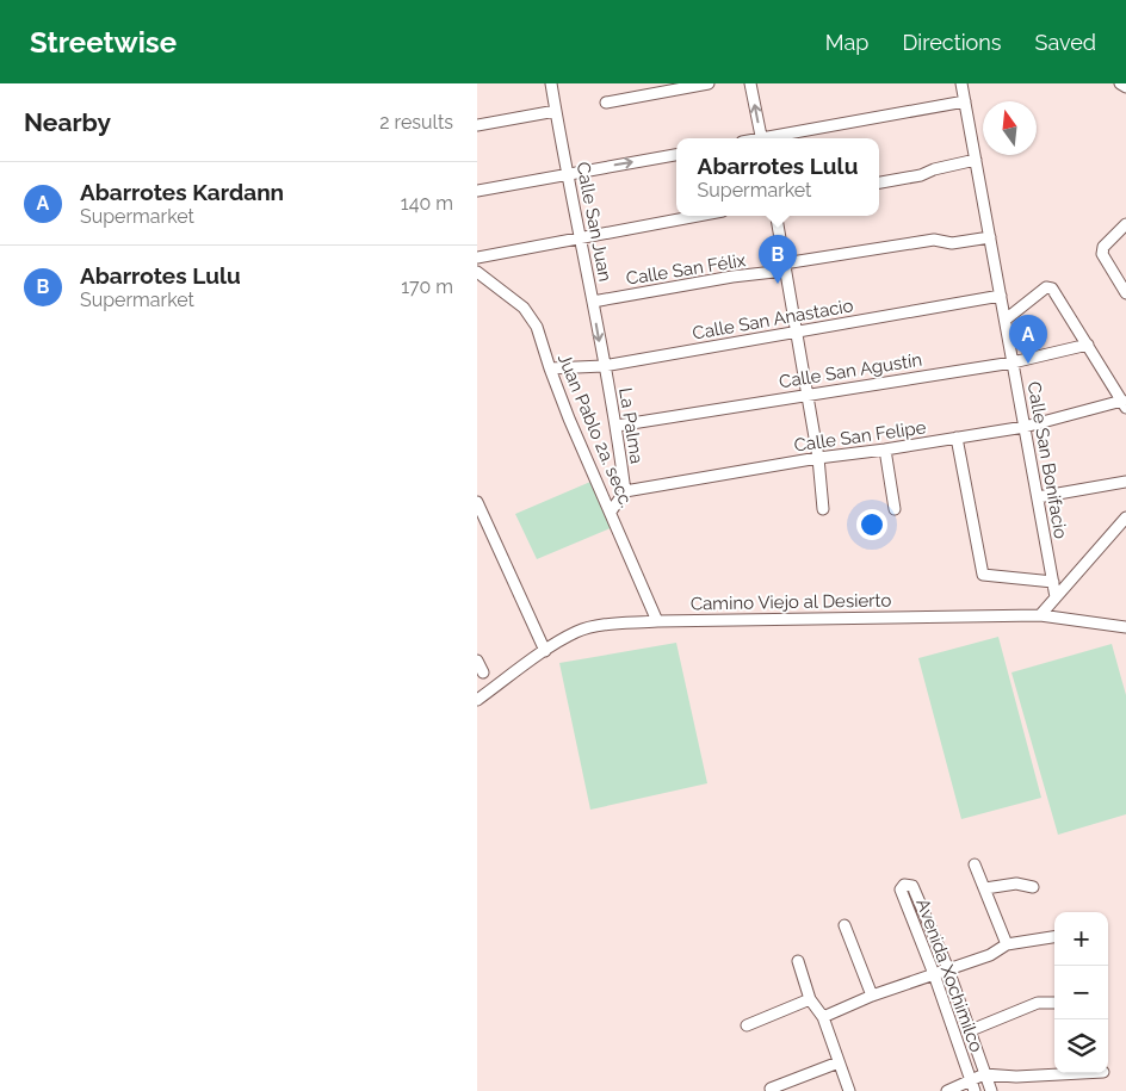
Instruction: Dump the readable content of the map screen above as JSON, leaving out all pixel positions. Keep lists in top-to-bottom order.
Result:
{
  "streets": {
    "street": [
      "Calle San Juan",
      "Calle San Félix",
      "Calle San Anastacio",
      "Calle San Agustín",
      "La Palma",
      "Juan Pablo 2a. secc.",
      "Calle San Felipe",
      "Calle San Bonifacio",
      "Camino Viejo al Desierto",
      "Avenida Xochimilco"
    ]
  },
  "crossings": [
    ["Calle San Juan", "Calle San Félix"],
    ["Calle San Juan", "Calle San Anastacio"],
    ["Calle San Juan", "La Palma"],
    ["Calle San Félix", "Calle San Bonifacio"],
    ["Calle San Anastacio", "La Palma"],
    ["Calle San Anastacio", "Juan Pablo 2a. secc."],
    ["Calle San Anastacio", "Calle San Bonifacio"],
    ["Calle San Agustín", "La Palma"],
    ["Calle San Agustín", "Calle San Bonifacio"],
    ["La Palma", "Calle San Felipe"],
    ["Juan Pablo 2a. secc.", "Camino Viejo al Desierto"],
    ["Calle San Felipe", "Calle San Bonifacio"]
  ],
  "north": "top",
  "page": {
    "header": "Streetwise",
    "nav": ["Map", "Directions", "Saved"],
    "heading": ["Nearby", "2 results"],
    "popup": ["Abarrotes Lulu", "Supermarket"],
    "list": [
      {
        "mark": "A",
        "name": "Abarrotes Kardann",
        "note": "Supermarket",
        "value": "140 m"
      },
      {
        "mark": "B",
        "name": "Abarrotes Lulu",
        "note": "Supermarket",
        "value": "170 m"
      }
    ],
    "pins": ["B", "A"],
    "map_buttons": ["+", "−"]
  }
}
